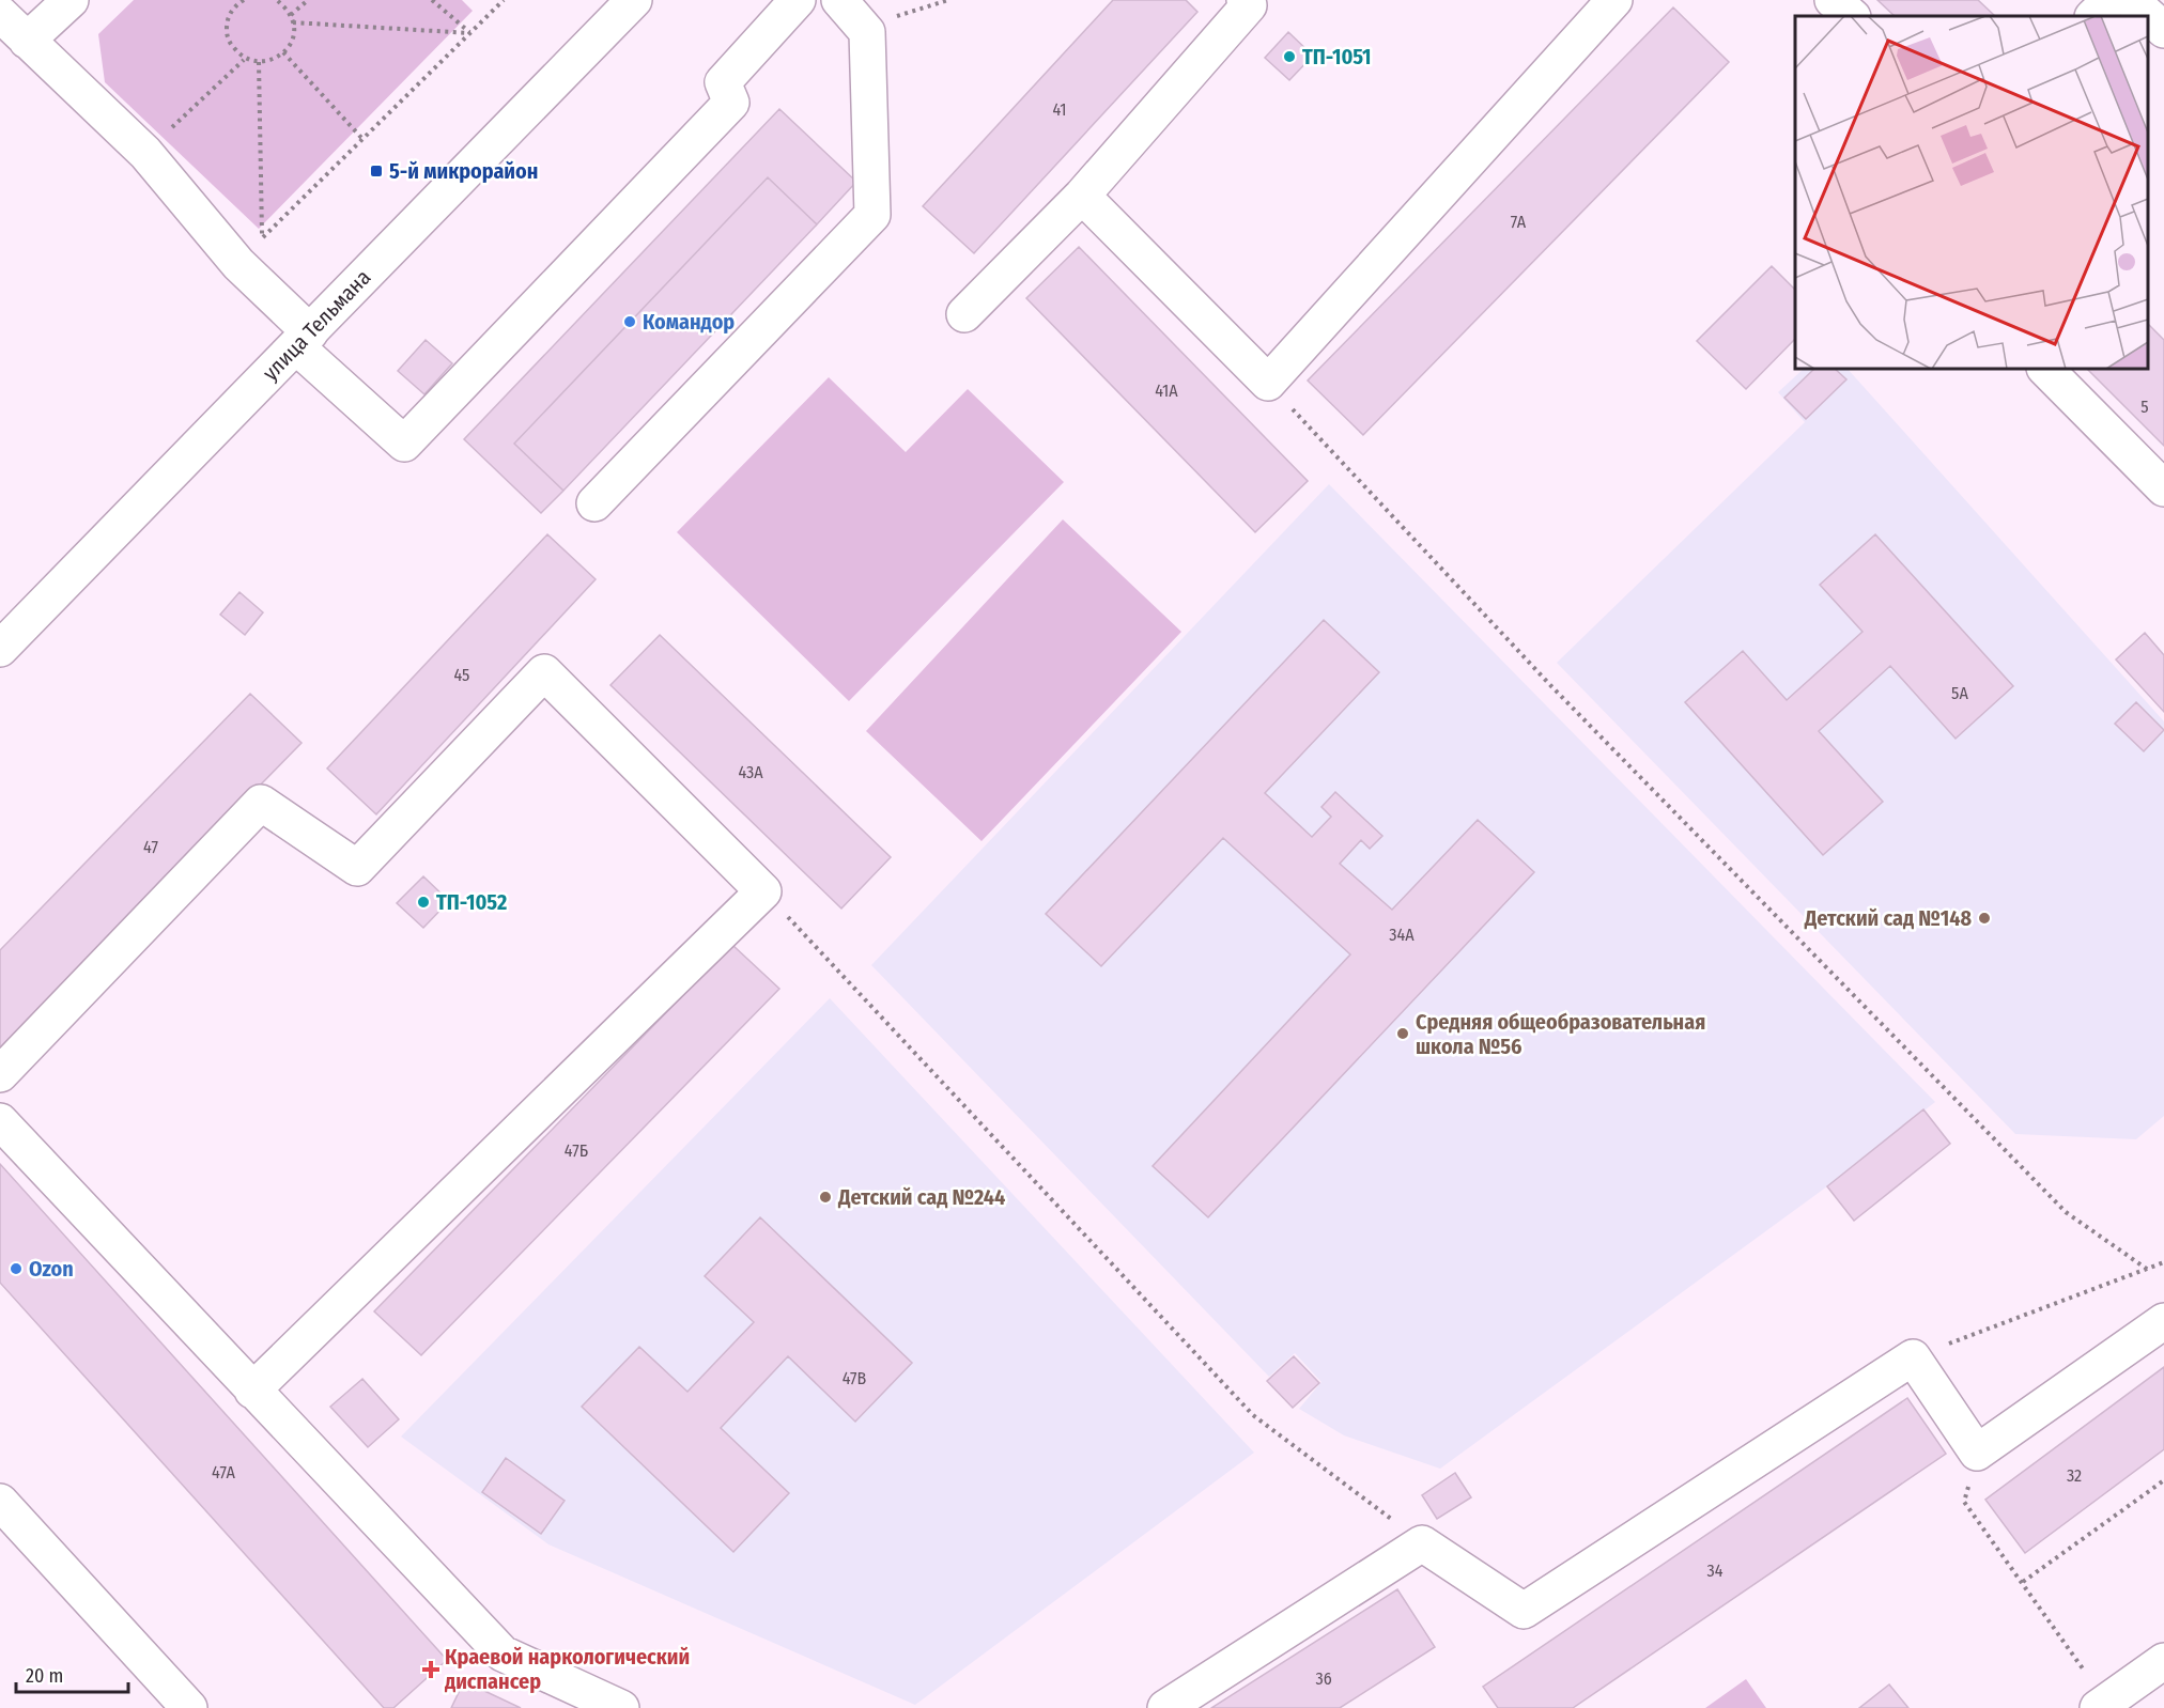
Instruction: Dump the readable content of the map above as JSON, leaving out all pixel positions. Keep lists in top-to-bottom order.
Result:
{
  "streets": {
    "main road": ["улица Тельмана"]
  },
  "places": {
    "other": [
      "ТП-1051",
      "Командор",
      "ТП-1052",
      "Детский сад №148",
      "Средняя общеобразовательная школа №56",
      "Детский сад №244",
      "Ozon"
    ],
    "transit": ["5-й микрорайон"],
    "health": ["Краевой наркологический диспансер"]
  },
  "house_numbers": [
    "41",
    "7А",
    "41А",
    "5",
    "45",
    "5А",
    "43А",
    "47",
    "34А",
    "47Б",
    "47В",
    "47А",
    "32",
    "34",
    "36"
  ],
  "scale_bar": "20 m"
}
